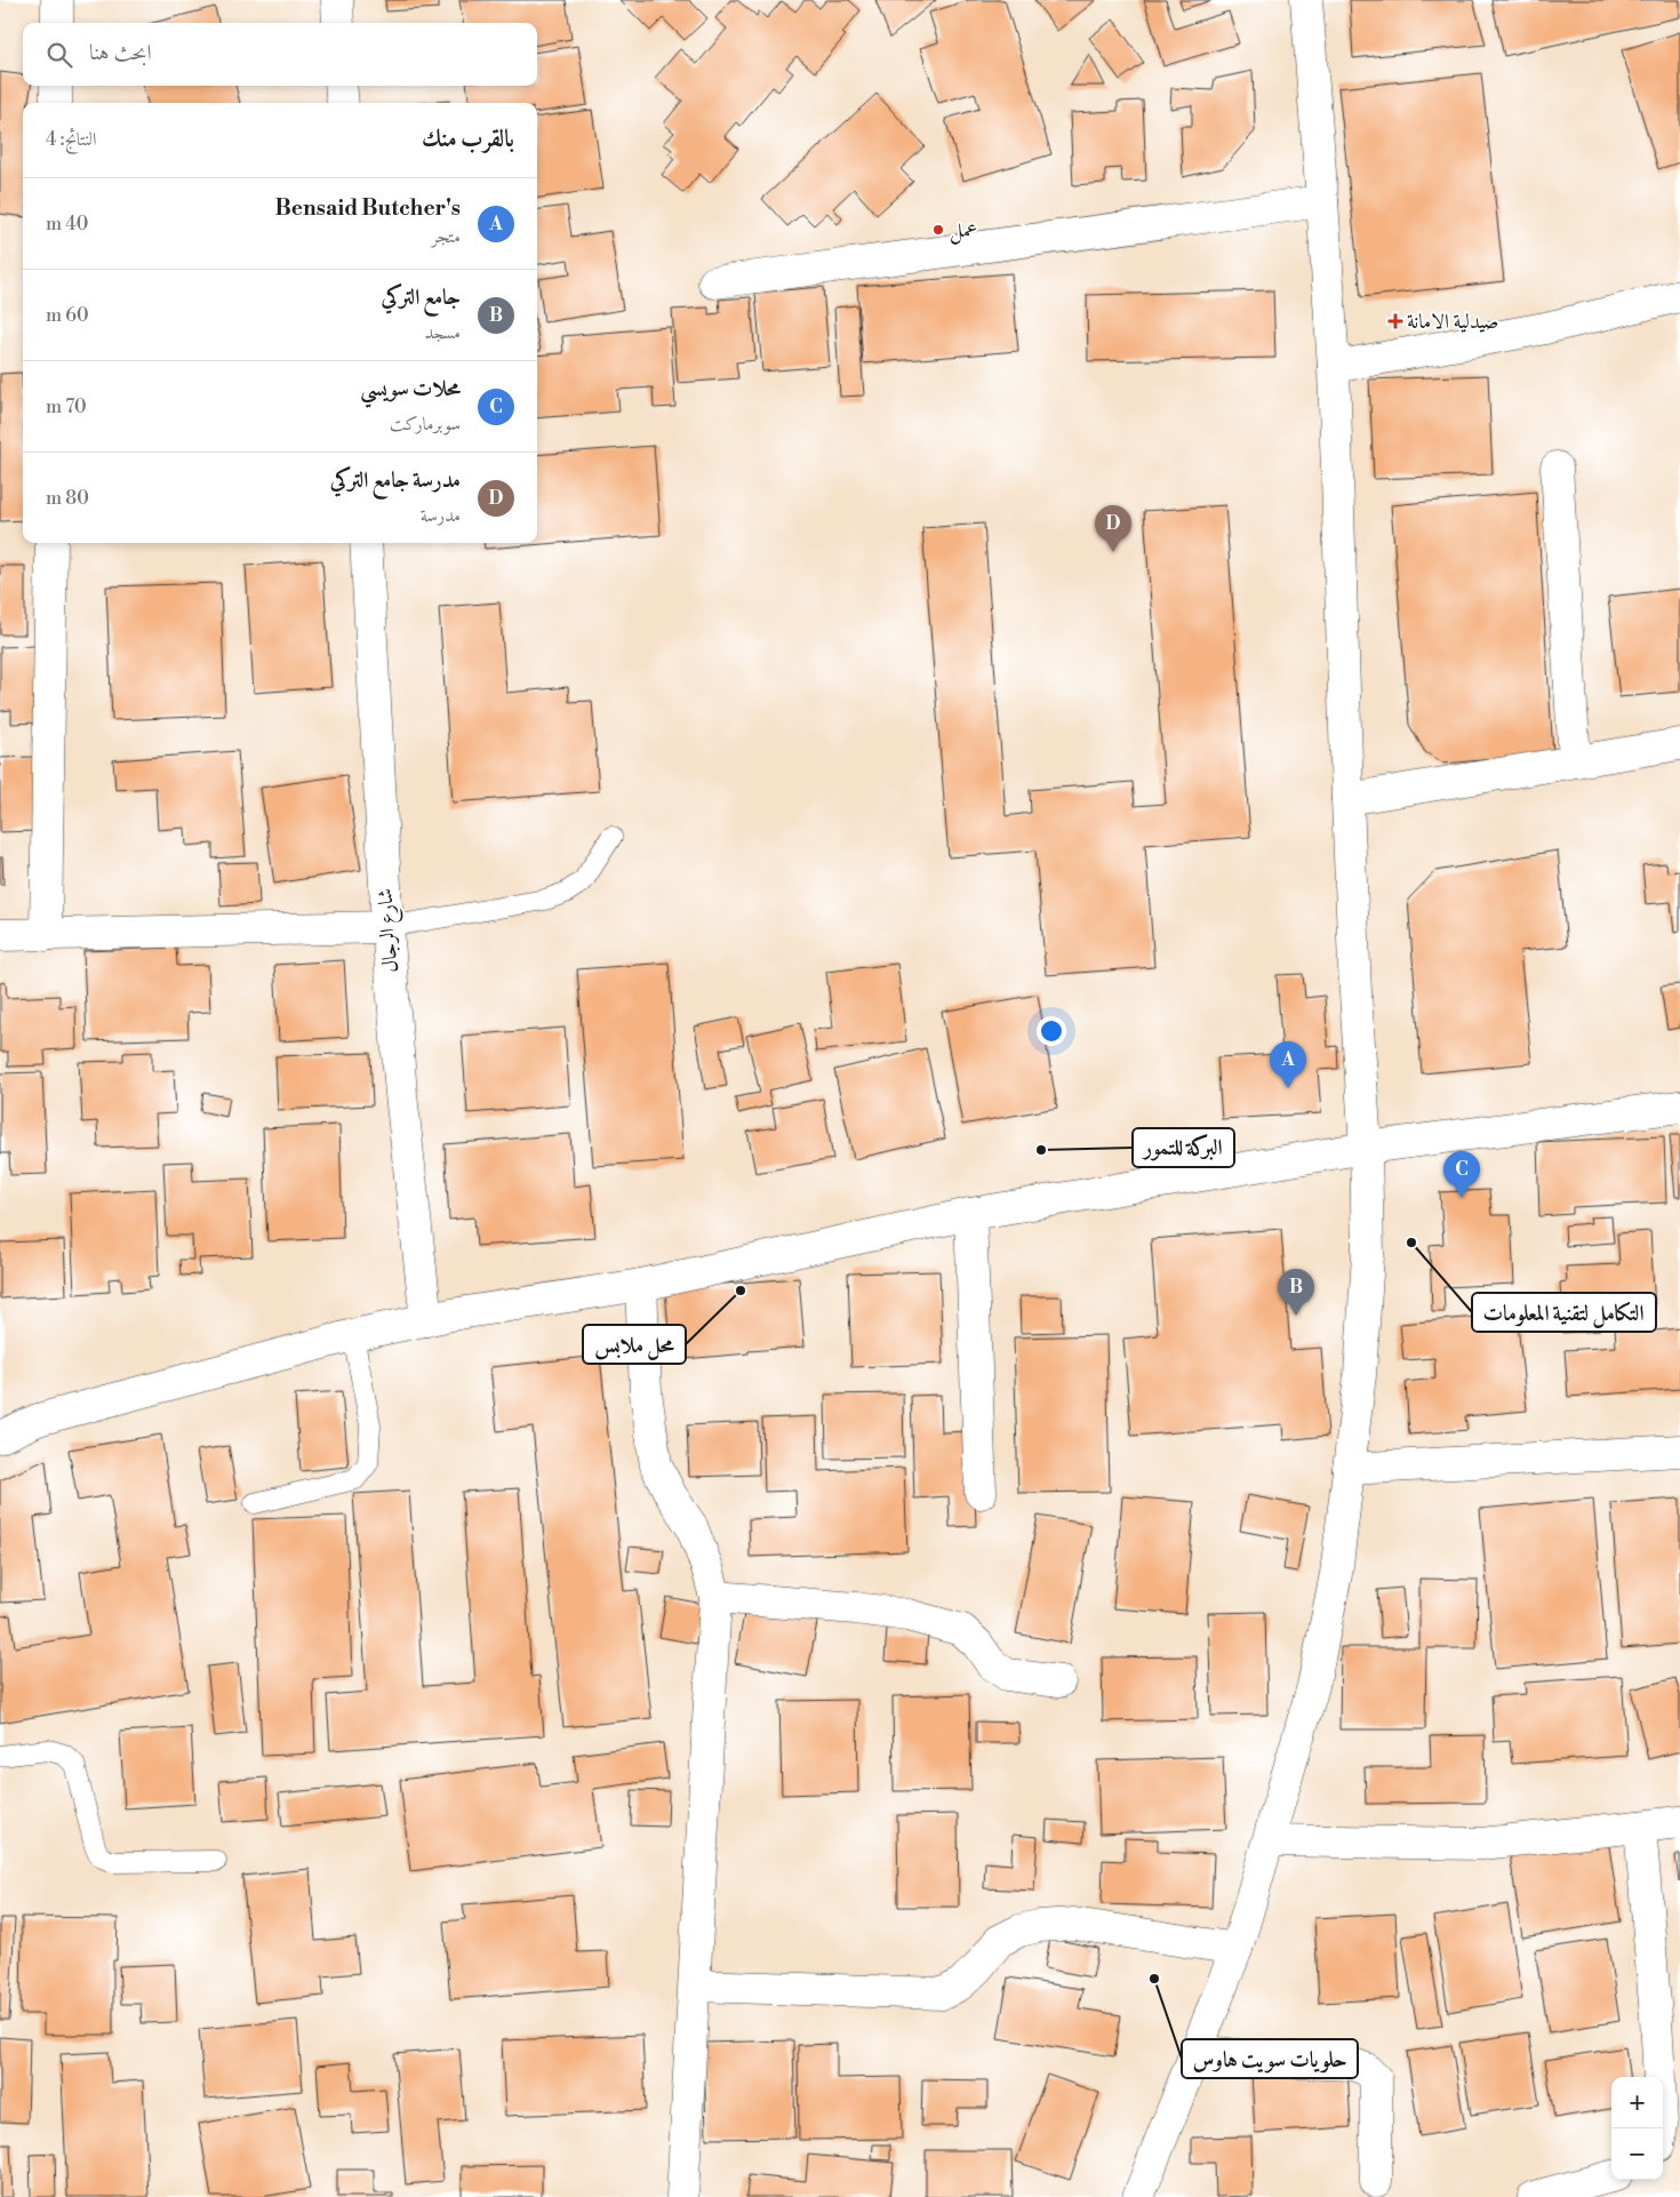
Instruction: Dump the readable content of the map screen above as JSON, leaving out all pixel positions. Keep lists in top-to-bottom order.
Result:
{
  "streets": {
    "street": ["شارع الرجال"]
  },
  "places": {
    "other": [
      "عمل",
      "البركة للتمور",
      "التكامل لتقنية المعلومات",
      "محل ملابس",
      "حلويات سويت هاوس"
    ],
    "health": ["صيدلية الامانة"]
  },
  "page": {
    "search": "ابحث هنا",
    "heading": ["بالقرب منك", "النتائج: 4"],
    "list": [
      {
        "mark": "A",
        "name": "Bensaid Butcher's",
        "note": "متجر",
        "value": "40 m"
      },
      {
        "mark": "B",
        "name": "جامع التركي",
        "note": "مسجد",
        "value": "60 m"
      },
      {
        "mark": "C",
        "name": "محلات سويسي",
        "note": "سوبرماركت",
        "value": "70 m"
      },
      {
        "mark": "D",
        "name": "مدرسة جامع التركي",
        "note": "مدرسة",
        "value": "80 m"
      }
    ],
    "pins": [
      "D",
      "A",
      "C",
      "B"
    ],
    "map_buttons": ["+", "−"]
  }
}
